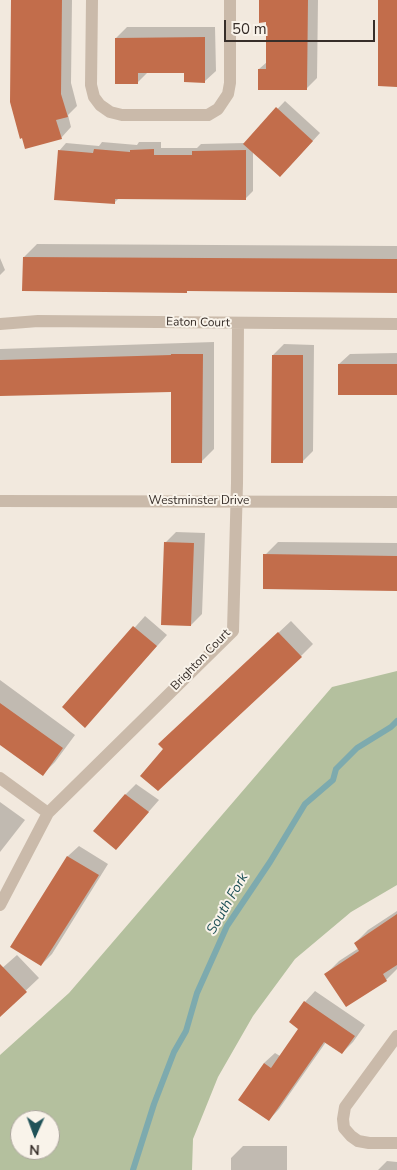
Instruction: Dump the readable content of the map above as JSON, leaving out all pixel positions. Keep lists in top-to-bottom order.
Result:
{
  "streets": {
    "street": ["Eaton Court", "Westminster Drive", "Brighton Court"]
  },
  "crossings": [
    ["Eaton Court", "Brighton Court"],
    ["Westminster Drive", "Brighton Court"]
  ],
  "water": ["South Fork"],
  "scale_bar": "50 m",
  "north": "bottom"
}
